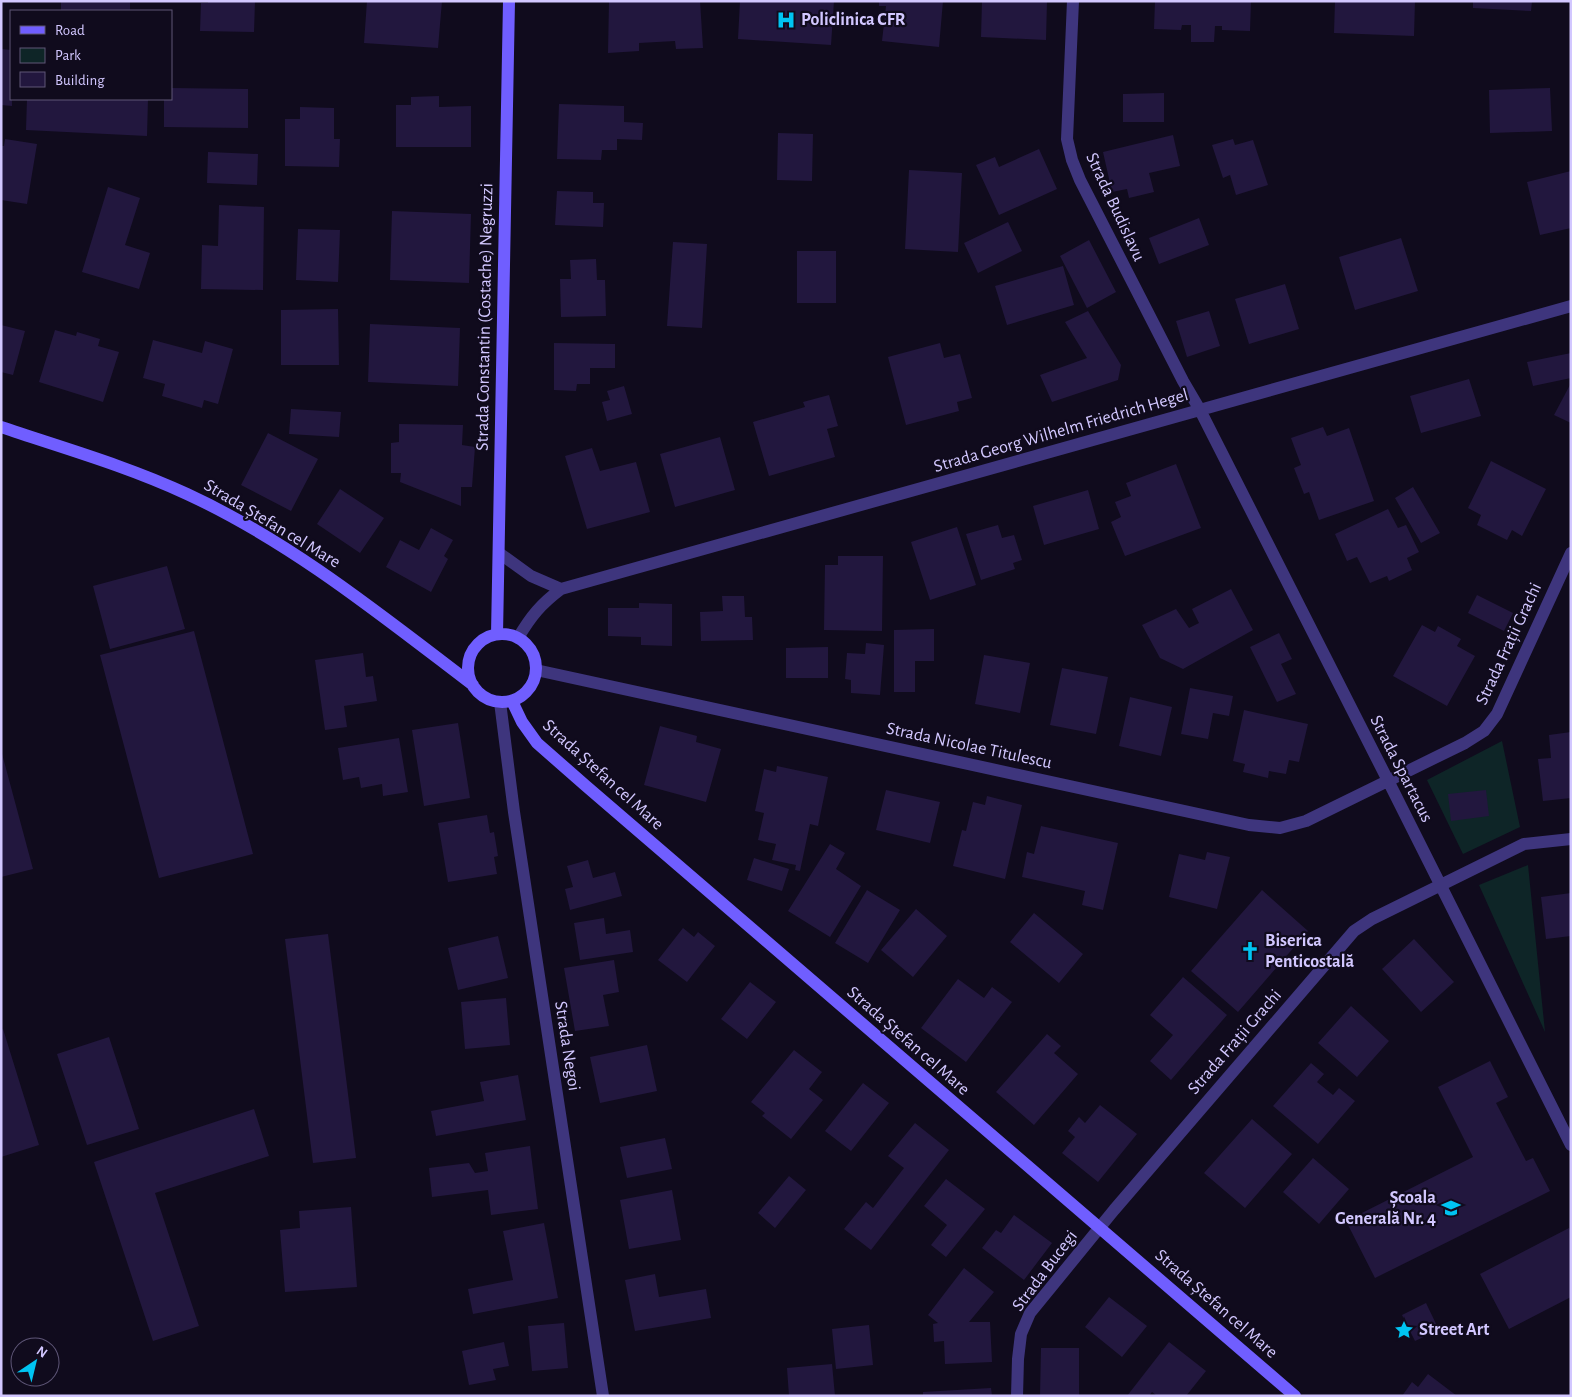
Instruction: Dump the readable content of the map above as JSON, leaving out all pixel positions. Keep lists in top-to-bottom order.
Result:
{
  "streets": {
    "main road": ["Strada Constantin (Costache) Negruzzi", "Strada Ștefan cel Mare"],
    "street": [
      "Strada Budislavu",
      "Strada Georg Wilhelm Friedrich Hegel",
      "Strada Frații Grachi",
      "Strada Nicolae Titulescu",
      "Strada Spartacus",
      "Strada Negoi",
      "Strada Bucegi"
    ]
  },
  "crossings": [
    ["Strada Budislavu", "Strada Georg Wilhelm Friedrich Hegel"],
    ["Strada Budislavu", "Strada Spartacus"],
    ["Strada Constantin (Costache) Negruzzi", "Strada Georg Wilhelm Friedrich Hegel"],
    ["Strada Constantin (Costache) Negruzzi", "Strada Ștefan cel Mare"],
    ["Strada Constantin (Costache) Negruzzi", "Strada Nicolae Titulescu"],
    ["Strada Constantin (Costache) Negruzzi", "Strada Negoi"],
    ["Strada Georg Wilhelm Friedrich Hegel", "Strada Ștefan cel Mare"],
    ["Strada Georg Wilhelm Friedrich Hegel", "Strada Nicolae Titulescu"],
    ["Strada Georg Wilhelm Friedrich Hegel", "Strada Spartacus"],
    ["Strada Georg Wilhelm Friedrich Hegel", "Strada Negoi"],
    ["Strada Ștefan cel Mare", "Strada Frații Grachi"],
    ["Strada Ștefan cel Mare", "Strada Nicolae Titulescu"],
    ["Strada Ștefan cel Mare", "Strada Negoi"],
    ["Strada Ștefan cel Mare", "Strada Bucegi"],
    ["Strada Frații Grachi", "Strada Nicolae Titulescu"],
    ["Strada Frații Grachi", "Strada Spartacus"],
    ["Strada Frații Grachi", "Strada Bucegi"],
    ["Strada Nicolae Titulescu", "Strada Spartacus"],
    ["Strada Nicolae Titulescu", "Strada Negoi"]
  ],
  "places": {
    "hospital": ["Policlinica CFR"],
    "church": ["Biserica Penticostală"],
    "school or university": ["Școala Generală Nr. 4"],
    "place": ["Street Art"]
  },
  "legend": ["Road", "Park", "Building"],
  "north": "top right"
}
